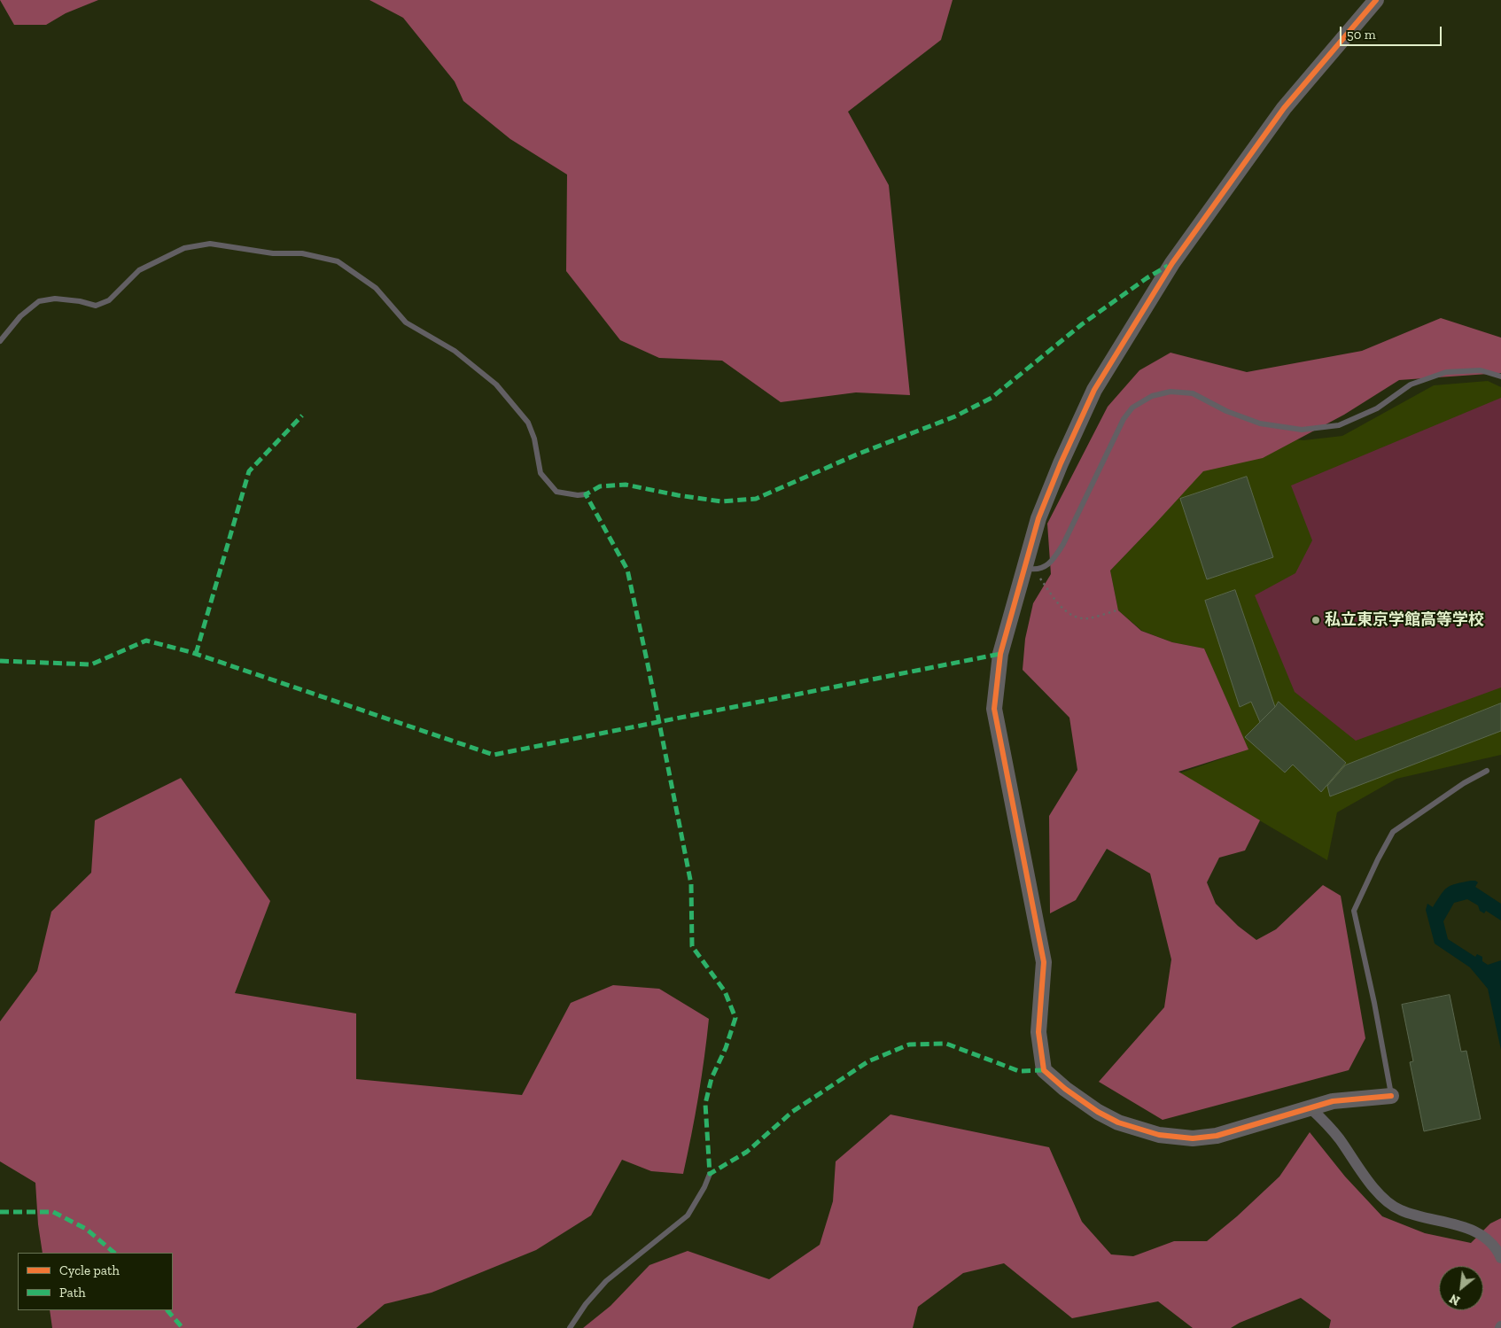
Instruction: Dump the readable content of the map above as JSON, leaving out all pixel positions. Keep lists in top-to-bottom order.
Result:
{
  "places": ["私立東京学館高等学校"],
  "legend": ["Cycle path", "Path"],
  "scale_bar": "50 m",
  "north": "bottom left"
}
